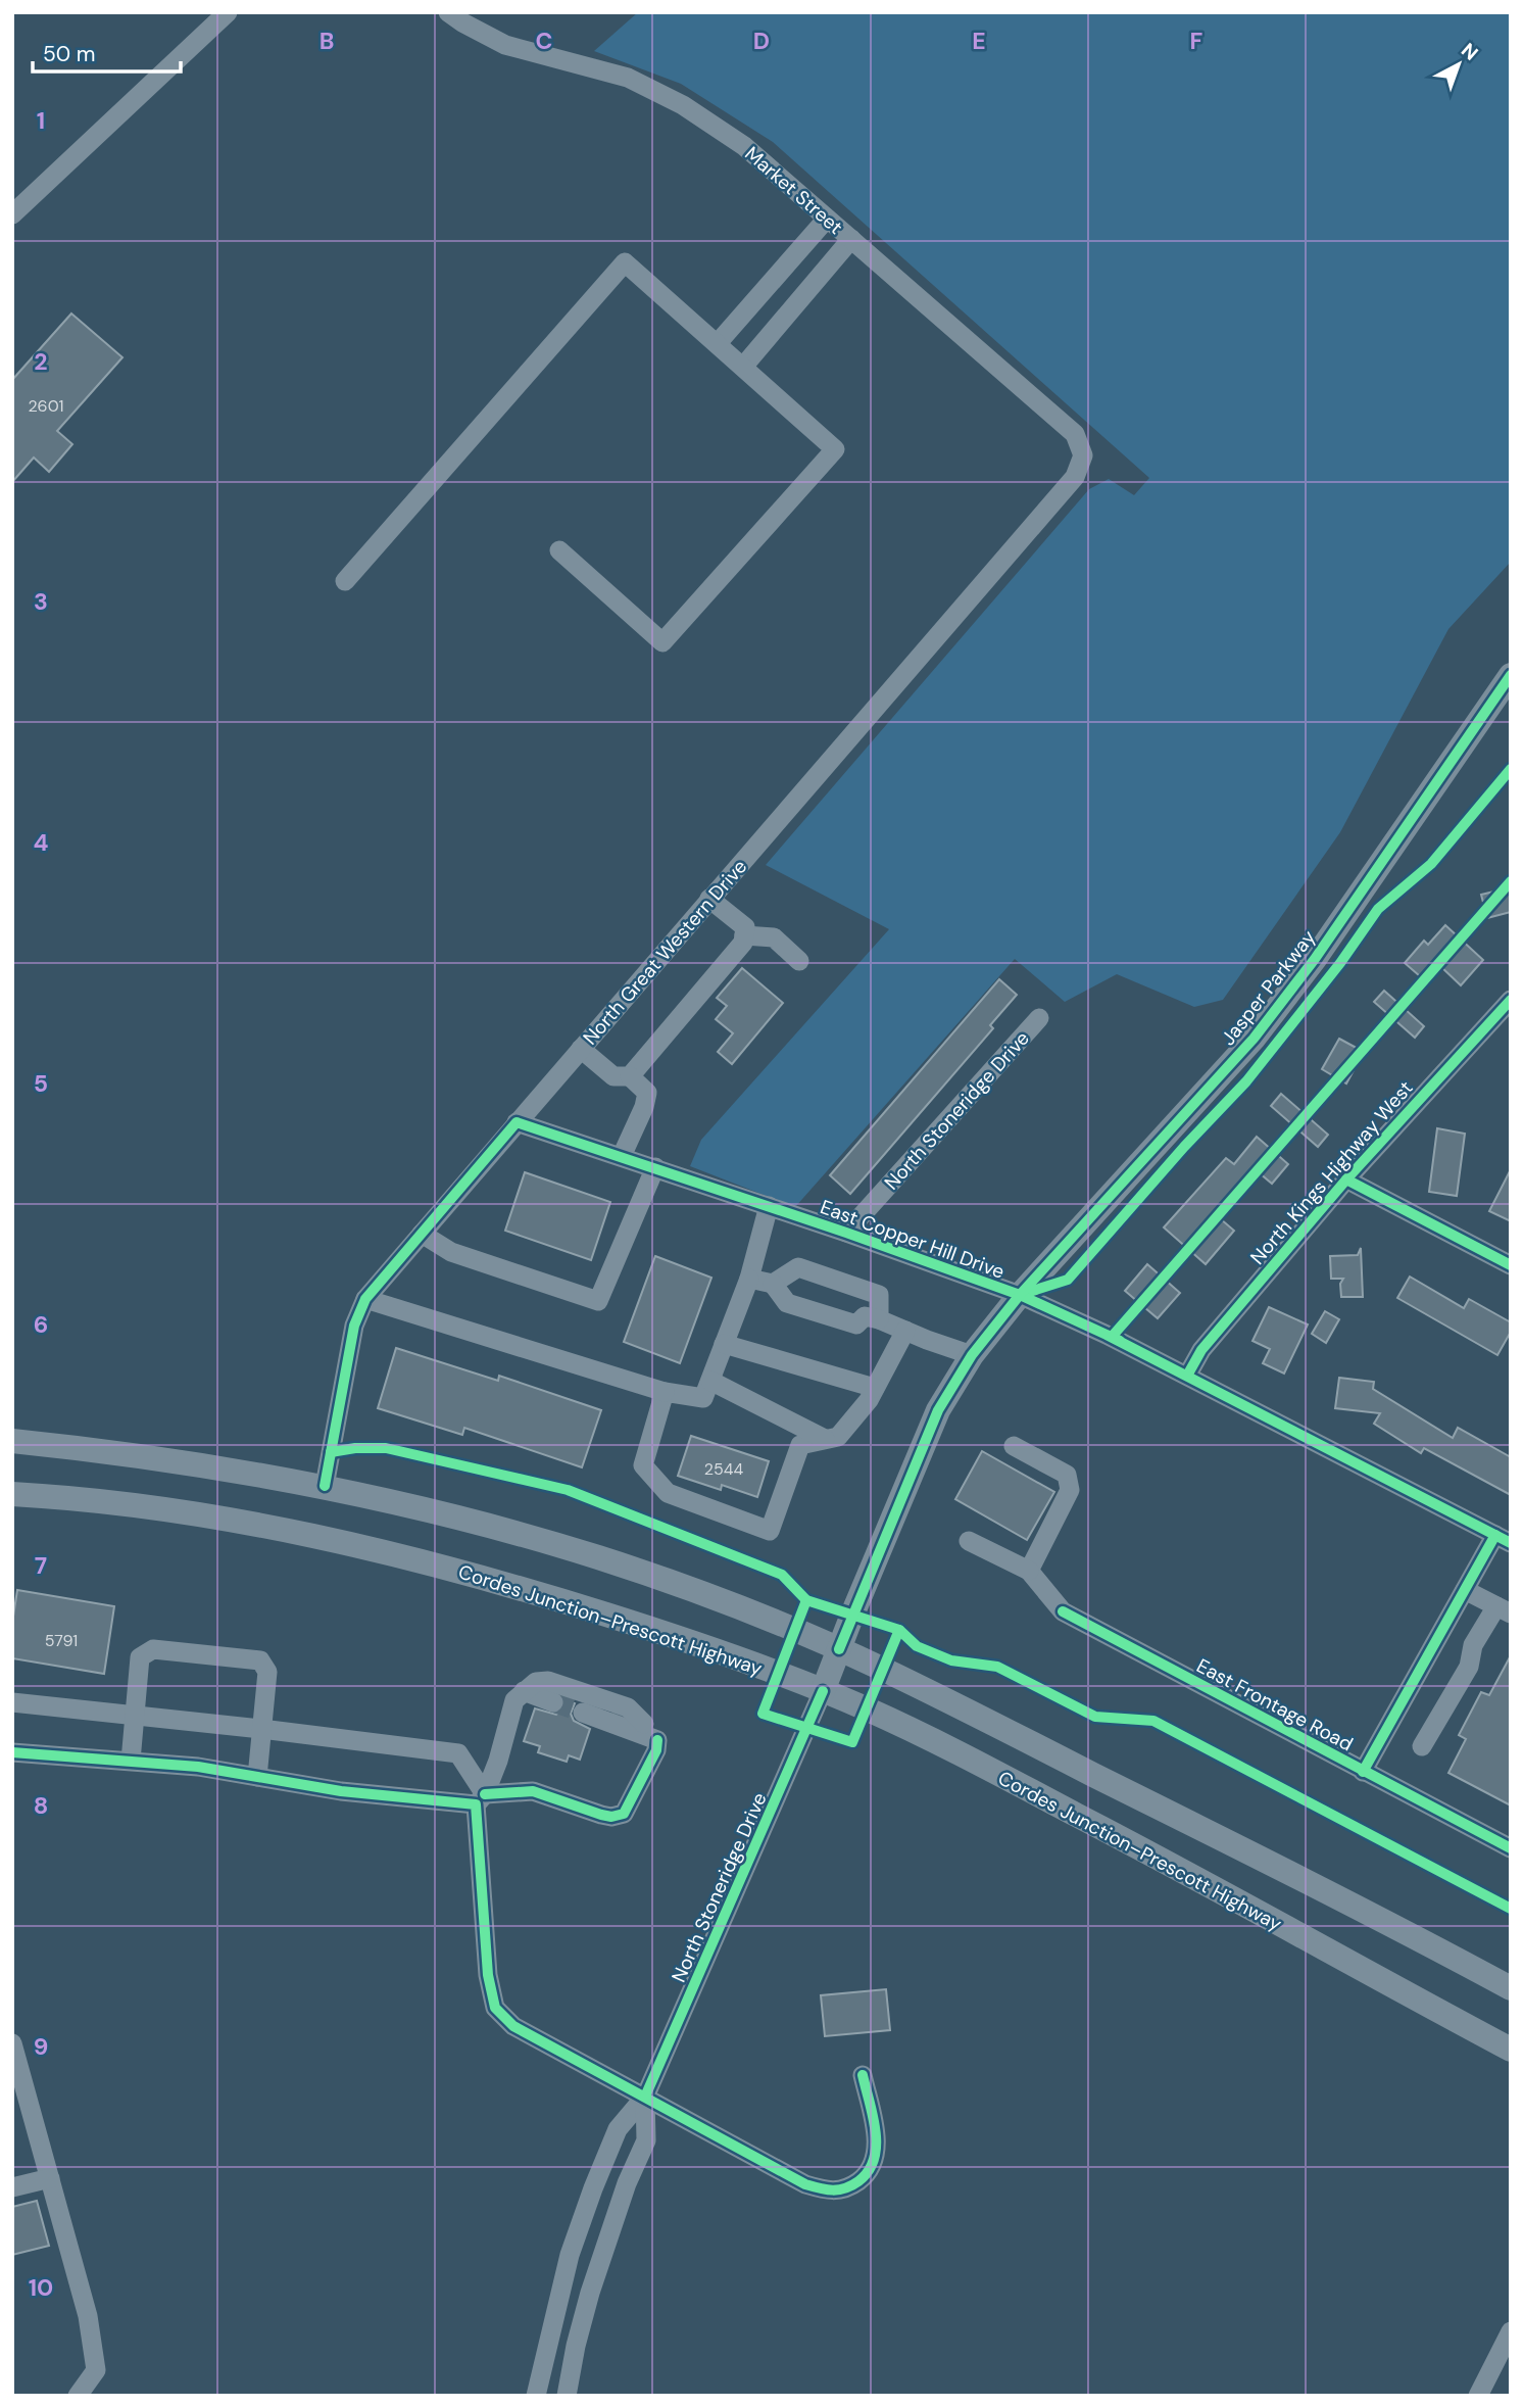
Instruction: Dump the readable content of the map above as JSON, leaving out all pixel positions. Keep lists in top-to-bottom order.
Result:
{
  "streets": {
    "main road": ["Jasper Parkway", "North Stoneridge Drive", "Cordes Junction–Prescott Highway"],
    "street": [
      "Market Street",
      "North Great Western Drive",
      "North Kings Highway West",
      "East Copper Hill Drive",
      "East Frontage Road"
    ]
  },
  "crossings": [
    ["Market Street", "North Great Western Drive"],
    ["North Great Western Drive", "East Copper Hill Drive"],
    ["Jasper Parkway", "North Stoneridge Drive"],
    ["Jasper Parkway", "East Copper Hill Drive"],
    ["North Stoneridge Drive", "East Copper Hill Drive"],
    ["North Stoneridge Drive", "Cordes Junction–Prescott Highway"],
    ["North Kings Highway West", "East Copper Hill Drive"]
  ],
  "house_numbers": ["2601", "2544", "5791"],
  "scale_bar": "50 m",
  "north": "top right",
  "grid": {
    "columns": [
      "B",
      "C",
      "D",
      "E",
      "F"
    ],
    "rows": [
      "1",
      "2",
      "3",
      "4",
      "5",
      "6",
      "7",
      "8",
      "9",
      "10"
    ]
  }
}
